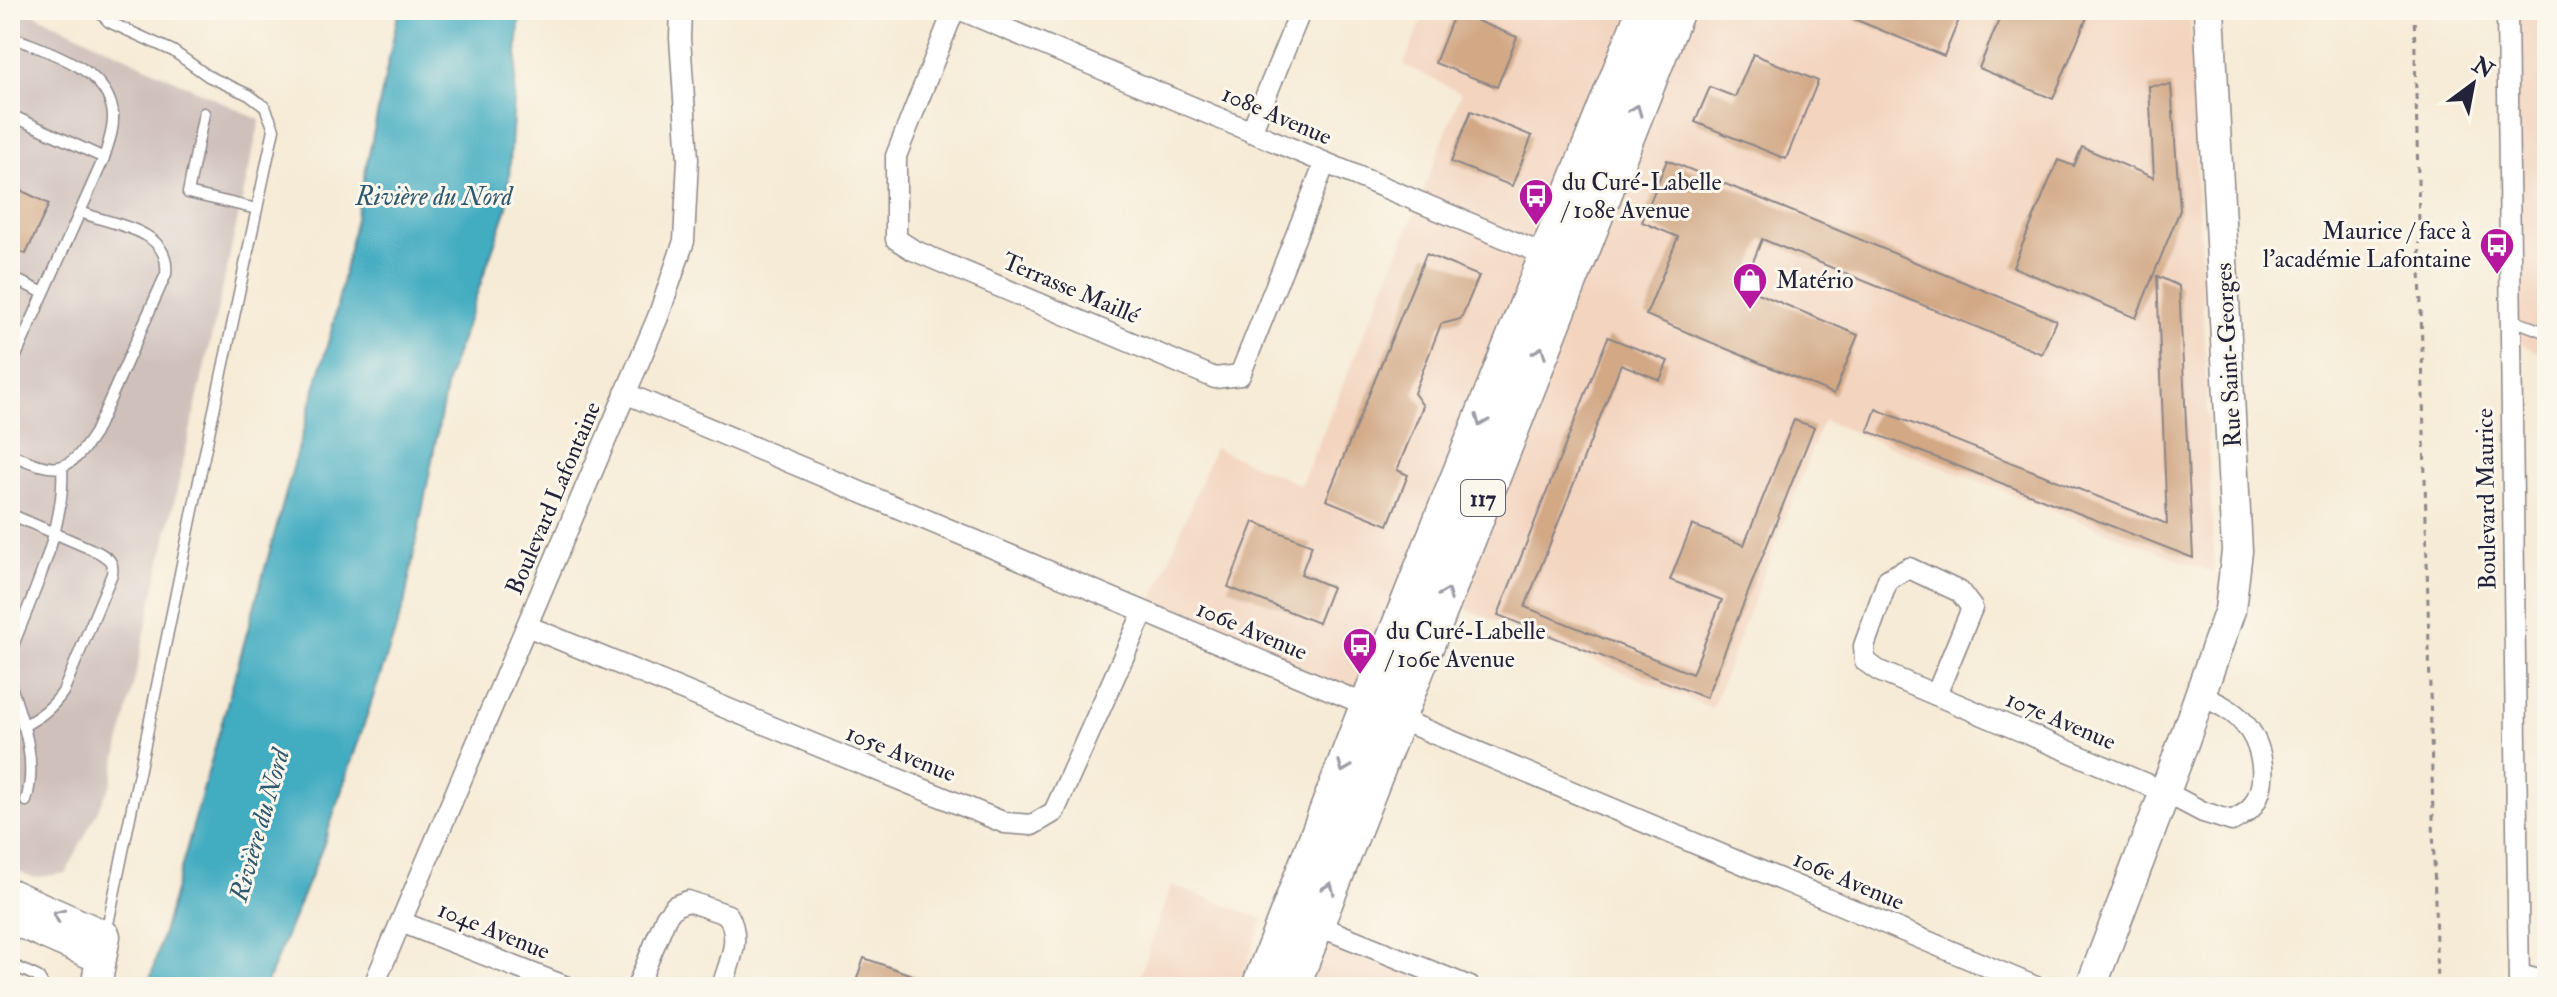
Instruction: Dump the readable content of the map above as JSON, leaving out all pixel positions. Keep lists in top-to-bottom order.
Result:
{
  "streets": {
    "main road": ["117"],
    "street": [
      "108e Avenue",
      "Terrasse Maillé",
      "Rue Saint-Georges",
      "Boulevard Lafontaine",
      "Boulevard Maurice",
      "106e Avenue",
      "107e Avenue",
      "105e Avenue",
      "104e Avenue"
    ]
  },
  "crossings": [
    ["108e Avenue", "Terrasse Maillé"],
    ["108e Avenue", "117"],
    ["Rue Saint-Georges", "107e Avenue"],
    ["Boulevard Lafontaine", "106e Avenue"],
    ["Boulevard Lafontaine", "105e Avenue"],
    ["Boulevard Lafontaine", "104e Avenue"],
    ["117", "106e Avenue"],
    ["106e Avenue", "105e Avenue"]
  ],
  "water": ["Rivière du Nord"],
  "places": {
    "bus stop": ["du Curé-Labelle / 108e Avenue", "Maurice / face à l'académie Lafontaine", "du Curé-Labelle / 106e Avenue"],
    "shop": ["Matério"]
  },
  "north": "top right"
}
